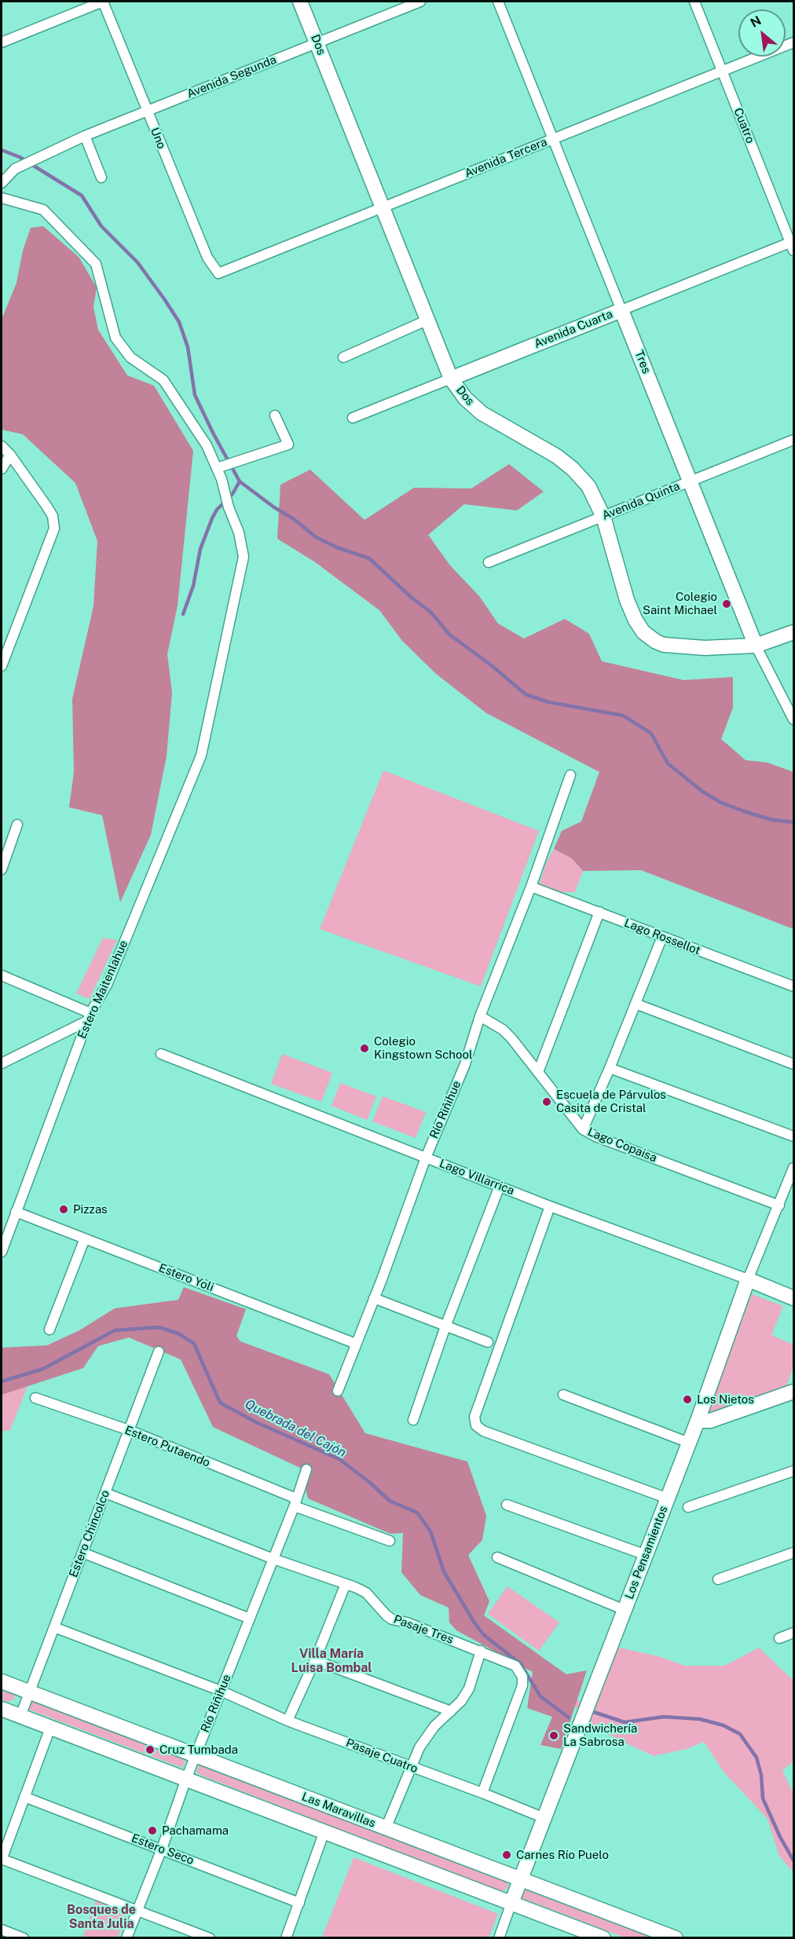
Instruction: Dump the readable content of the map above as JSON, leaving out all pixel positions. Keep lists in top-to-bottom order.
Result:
{
  "streets": {
    "street": [
      "Dos",
      "Avenida Segunda",
      "Cuatro",
      "Uno",
      "Avenida Tercera",
      "Avenida Cuarta",
      "Tres",
      "Avenida Quinta",
      "Lago Rossellot",
      "Estero Maitenlahue",
      "Río Riñihue",
      "Lago Copaisa",
      "Lago Villarrica",
      "Estero Yoli",
      "Estero Putaendo",
      "Estero Chincolco",
      "Los Pensamientos",
      "Pasaje Tres",
      "Pasaje Cuatro",
      "Las Maravillas",
      "Estero Seco"
    ]
  },
  "crossings": [
    ["Dos", "Avenida Segunda"],
    ["Dos", "Avenida Tercera"],
    ["Dos", "Avenida Cuarta"],
    ["Dos", "Tres"],
    ["Dos", "Avenida Quinta"],
    ["Avenida Segunda", "Uno"],
    ["Cuatro", "Avenida Tercera"],
    ["Cuatro", "Avenida Cuarta"],
    ["Uno", "Avenida Tercera"],
    ["Avenida Tercera", "Tres"],
    ["Avenida Cuarta", "Tres"],
    ["Tres", "Avenida Quinta"],
    ["Lago Rossellot", "Río Riñihue"],
    ["Estero Maitenlahue", "Estero Yoli"],
    ["Río Riñihue", "Lago Copaisa"],
    ["Río Riñihue", "Lago Villarrica"],
    ["Río Riñihue", "Estero Yoli"],
    ["Río Riñihue", "Estero Putaendo"],
    ["Río Riñihue", "Pasaje Tres"],
    ["Río Riñihue", "Pasaje Cuatro"],
    ["Río Riñihue", "Las Maravillas"],
    ["Río Riñihue", "Estero Seco"],
    ["Lago Copaisa", "Los Pensamientos"],
    ["Lago Villarrica", "Los Pensamientos"],
    ["Estero Putaendo", "Estero Chincolco"],
    ["Estero Chincolco", "Pasaje Tres"],
    ["Estero Chincolco", "Pasaje Cuatro"],
    ["Estero Chincolco", "Las Maravillas"],
    ["Los Pensamientos", "Pasaje Cuatro"],
    ["Los Pensamientos", "Las Maravillas"],
    ["Pasaje Tres", "Pasaje Cuatro"]
  ],
  "districts": ["Villa María Luisa Bombal", "Bosques de Santa Julia"],
  "water": ["Quebrada del Cajón"],
  "places": [
    "Colegio Saint Michael",
    "Colegio Kingstown School",
    "Escuela de Párvulos Casita de Cristal",
    "Pizzas",
    "Los Nietos",
    "Sandwichería La Sabrosa",
    "Cruz Tumbada",
    "Pachamama",
    "Carnes Río Puelo"
  ],
  "north": "top left"
}
